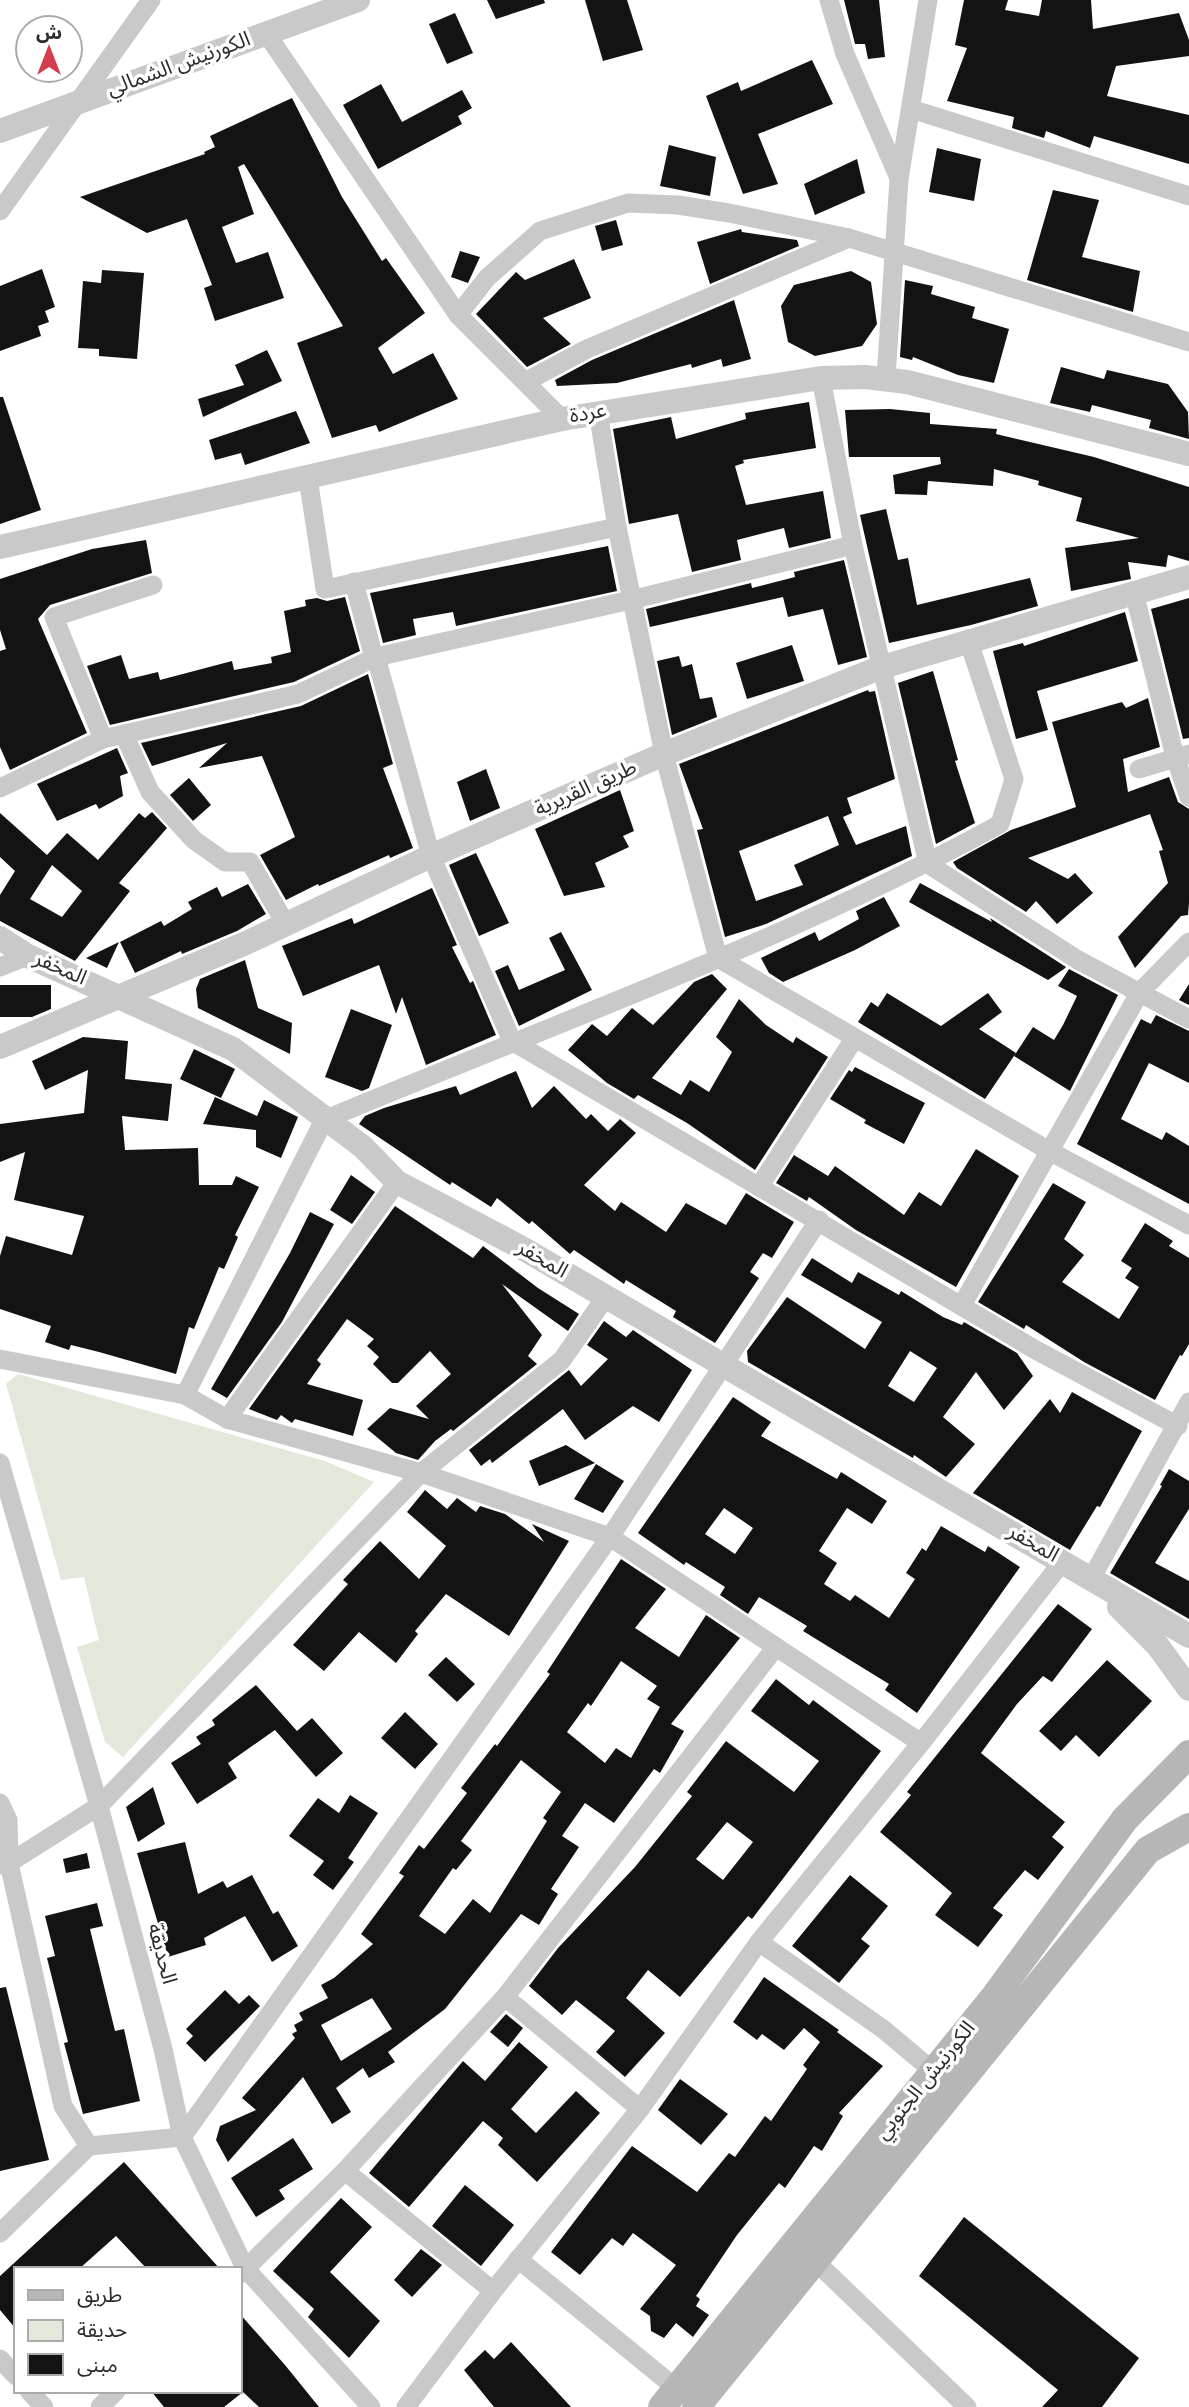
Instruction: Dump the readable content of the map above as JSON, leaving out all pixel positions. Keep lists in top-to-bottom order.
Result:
{
  "streets": {
    "main road": ["الكورنيش الجنوبي"],
    "street": [
      "الكورنيش الشمالي",
      "عردة",
      "طريق القريرية",
      "المخفر",
      "الحديقة"
    ]
  },
  "crossings": [
    ["طريق القريرية", "المخفر"]
  ],
  "legend": ["طريق", "حديقة", "مبنى"],
  "north": "top"
}
